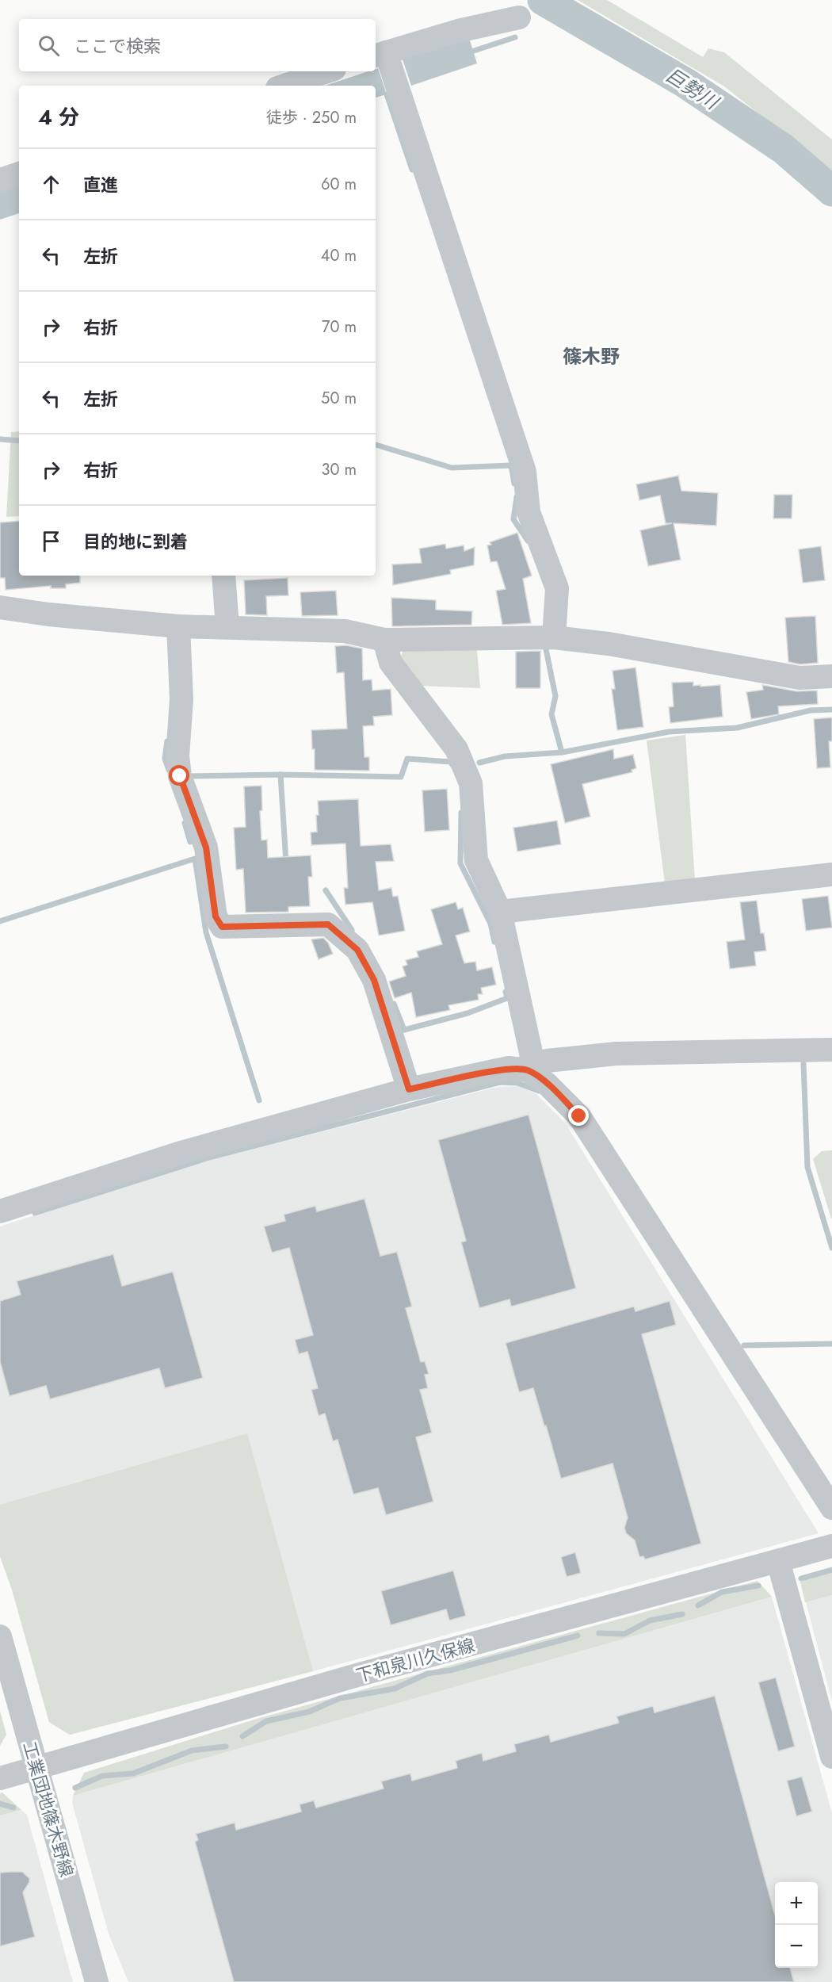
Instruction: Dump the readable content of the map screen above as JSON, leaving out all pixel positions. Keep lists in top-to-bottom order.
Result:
{
  "streets": {
    "street": ["下和泉川久保線", "工業団地篠木野線"]
  },
  "crossings": [
    ["下和泉川久保線", "工業団地篠木野線"]
  ],
  "districts": ["篠木野"],
  "water": ["巨勢川"],
  "page": {
    "search": "ここで検索",
    "heading": ["4 分", "徒歩 · 250 m"],
    "list": [
      ["直進", "60 m"],
      ["左折", "40 m"],
      ["右折", "70 m"],
      ["左折", "50 m"],
      ["右折", "30 m"],
      "目的地に到着"
    ],
    "map_buttons": ["+", "−"]
  }
}
